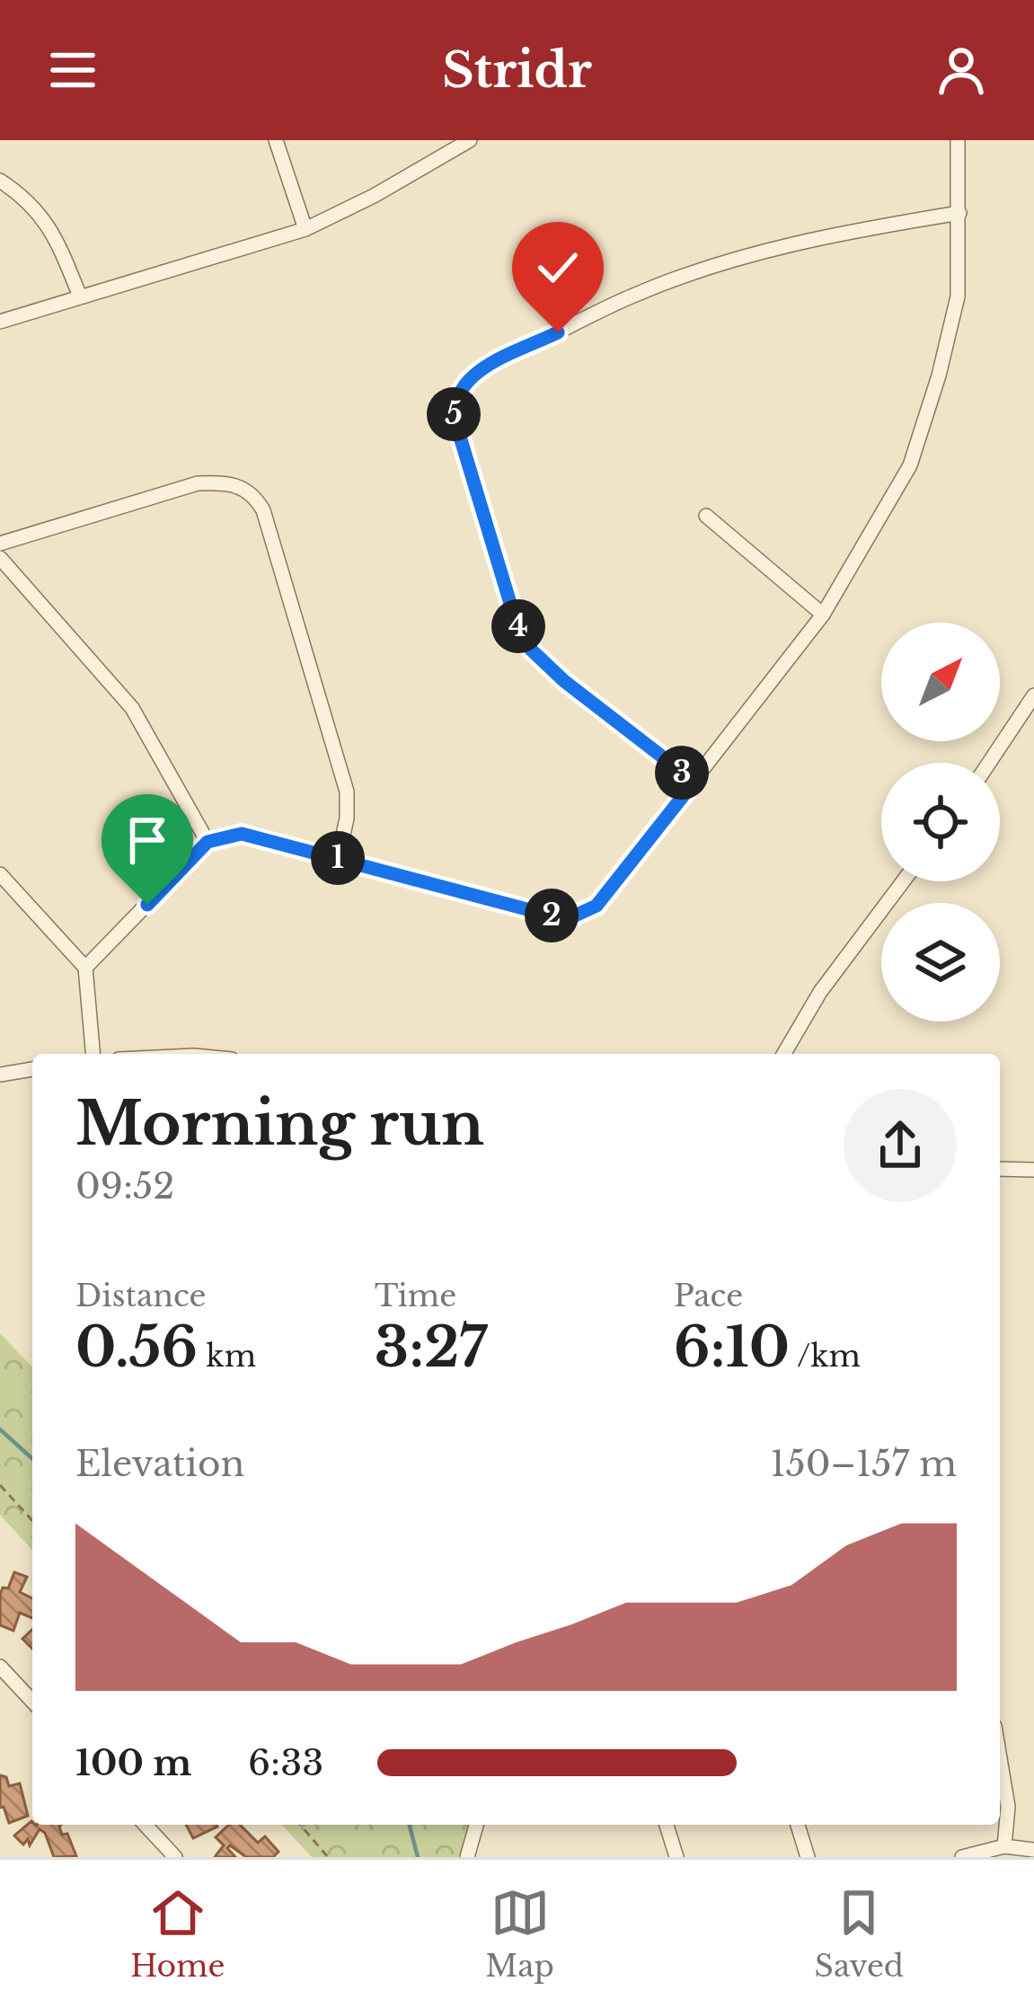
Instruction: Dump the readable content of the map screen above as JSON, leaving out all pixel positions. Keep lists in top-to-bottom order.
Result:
{
  "north": "top right",
  "page": {
    "header": "Stridr",
    "pins": [
      "5",
      "4",
      "3",
      "1",
      "2"
    ],
    "heading": ["Morning run", "09:52"],
    "stats": [
      ["Distance", "0.56 km"],
      ["Time", "3:27"],
      ["Pace", "6:10 /km"]
    ],
    "chart": ["Elevation", "150–157 m"],
    "list": [
      {
        "name": "100 m",
        "note": "6:33"
      }
    ],
    "tabs": ["Home", "Map", "Saved"]
  }
}
